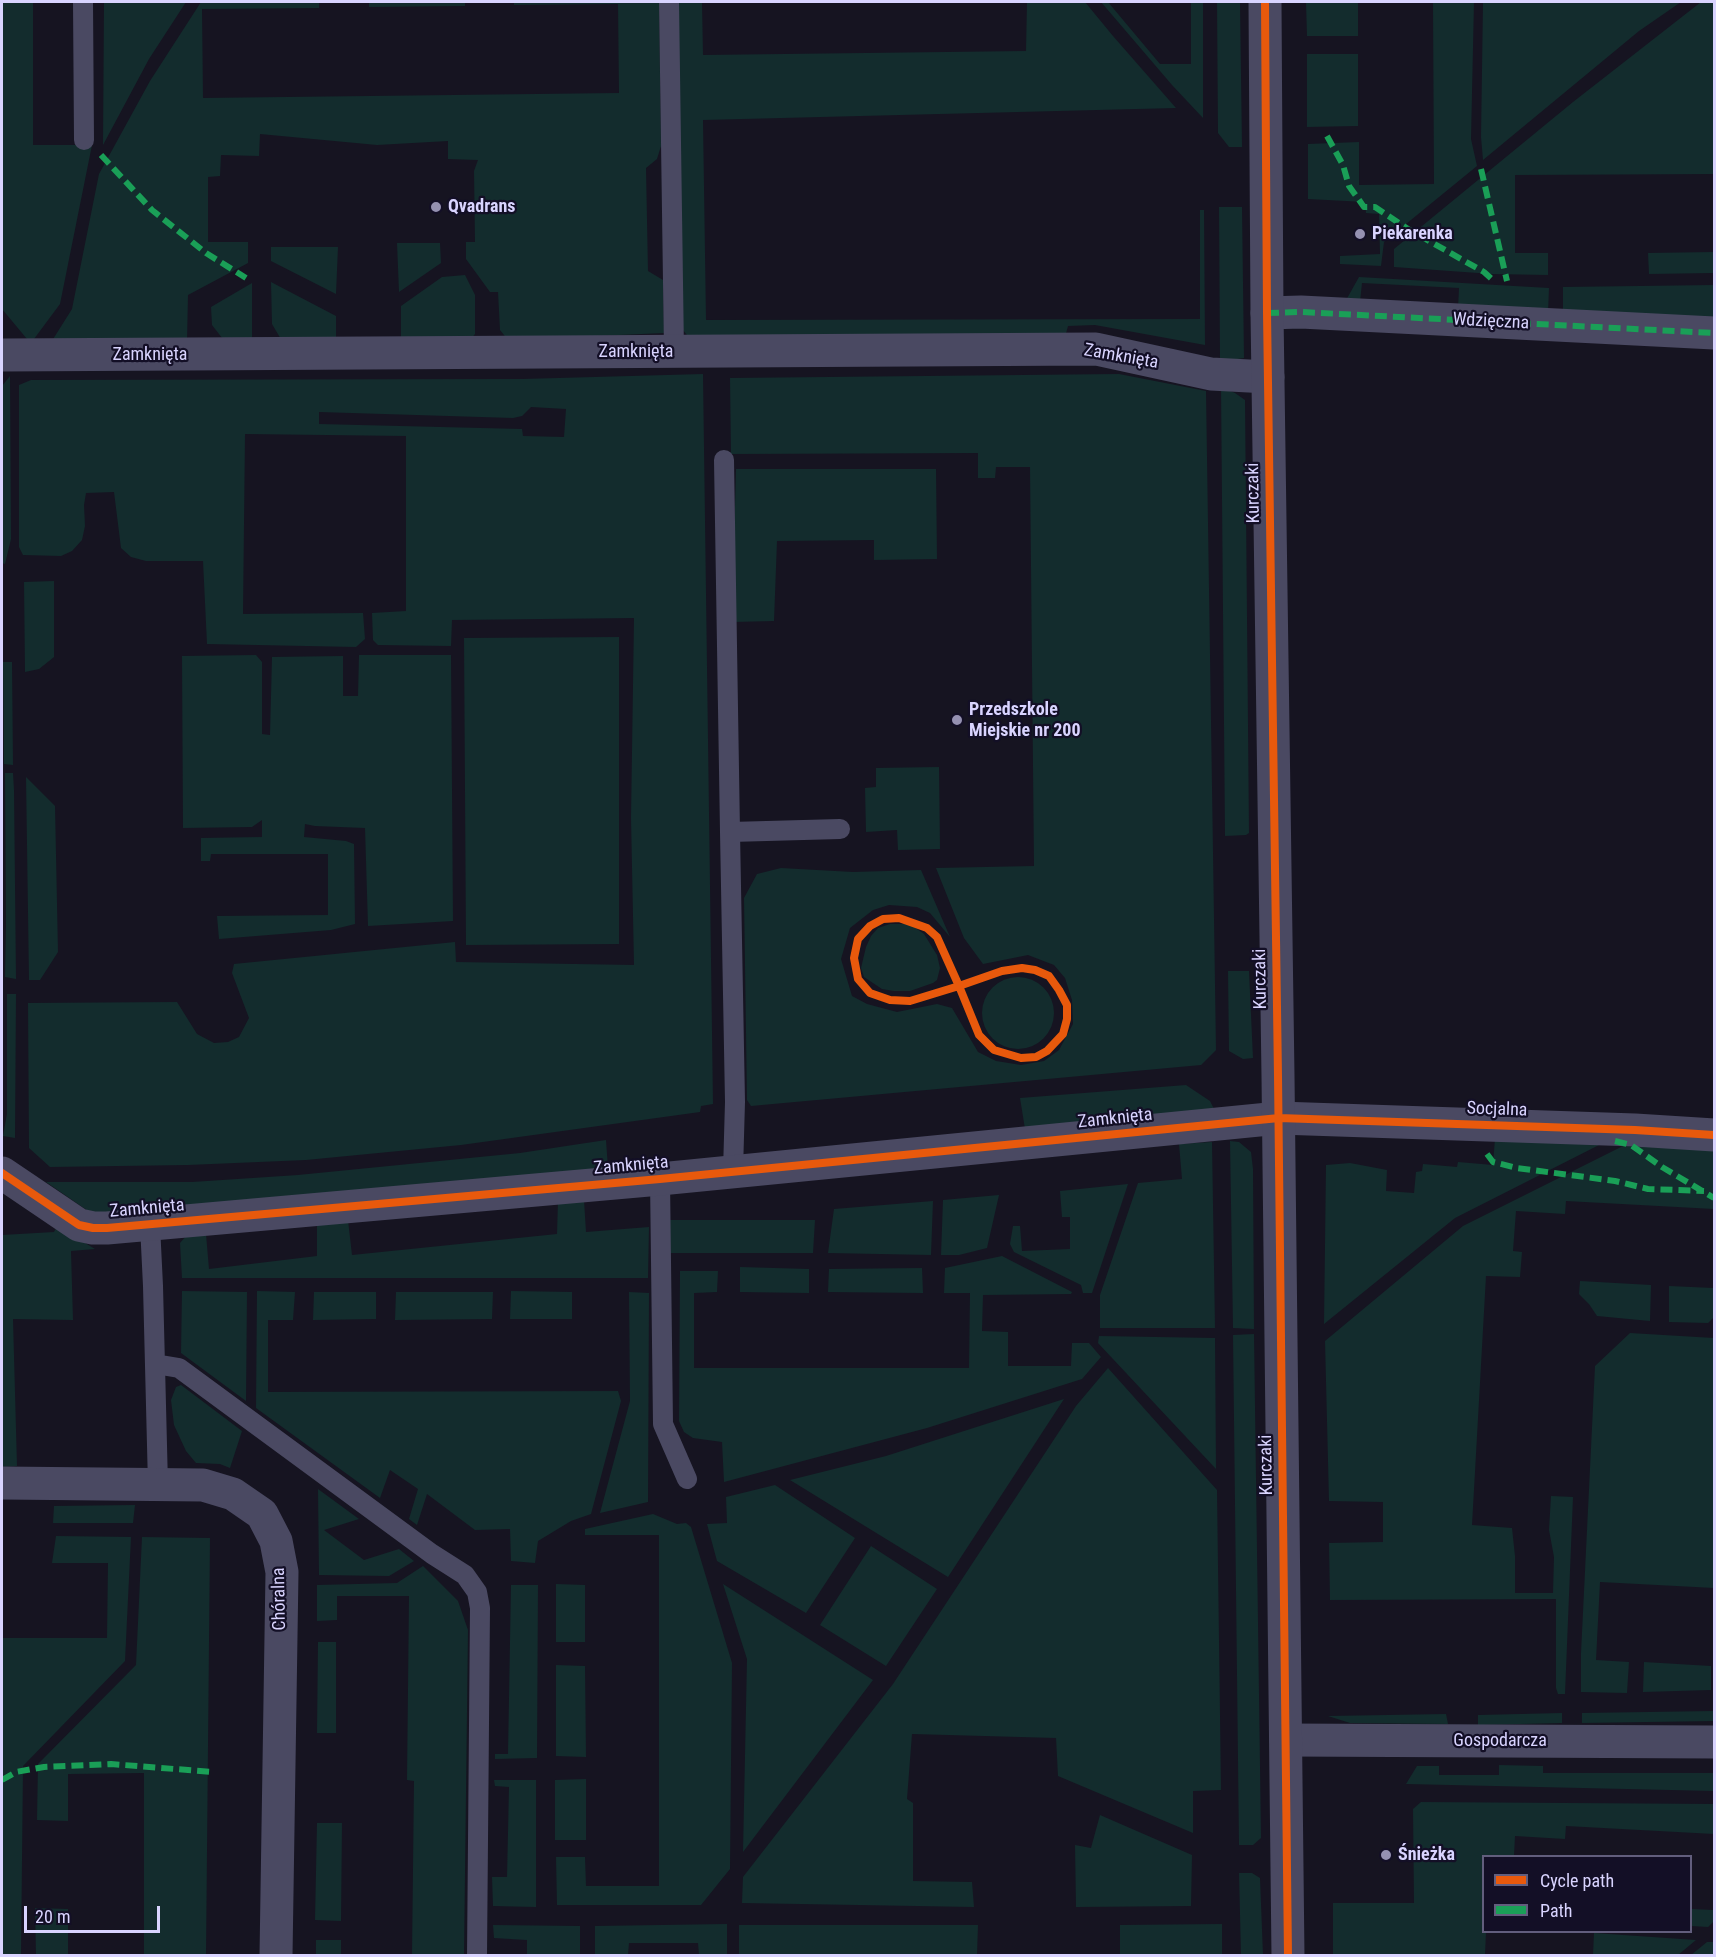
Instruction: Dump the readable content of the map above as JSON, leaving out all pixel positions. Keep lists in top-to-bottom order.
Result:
{
  "streets": {
    "street": [
      "Wdzięczna",
      "Zamknięta",
      "Kurczaki",
      "Socjalna",
      "Chóralna",
      "Gospodarcza"
    ]
  },
  "crossings": [
    ["Wdzięczna", "Kurczaki"],
    ["Zamknięta", "Kurczaki"],
    ["Zamknięta", "Socjalna"],
    ["Kurczaki", "Socjalna"],
    ["Kurczaki", "Gospodarcza"]
  ],
  "places": [
    "Qvadrans",
    "Piekarenka",
    "Przedszkole Miejskie nr 200",
    "Śnieżka"
  ],
  "legend": ["Cycle path", "Path"],
  "scale_bar": "20 m"
}
